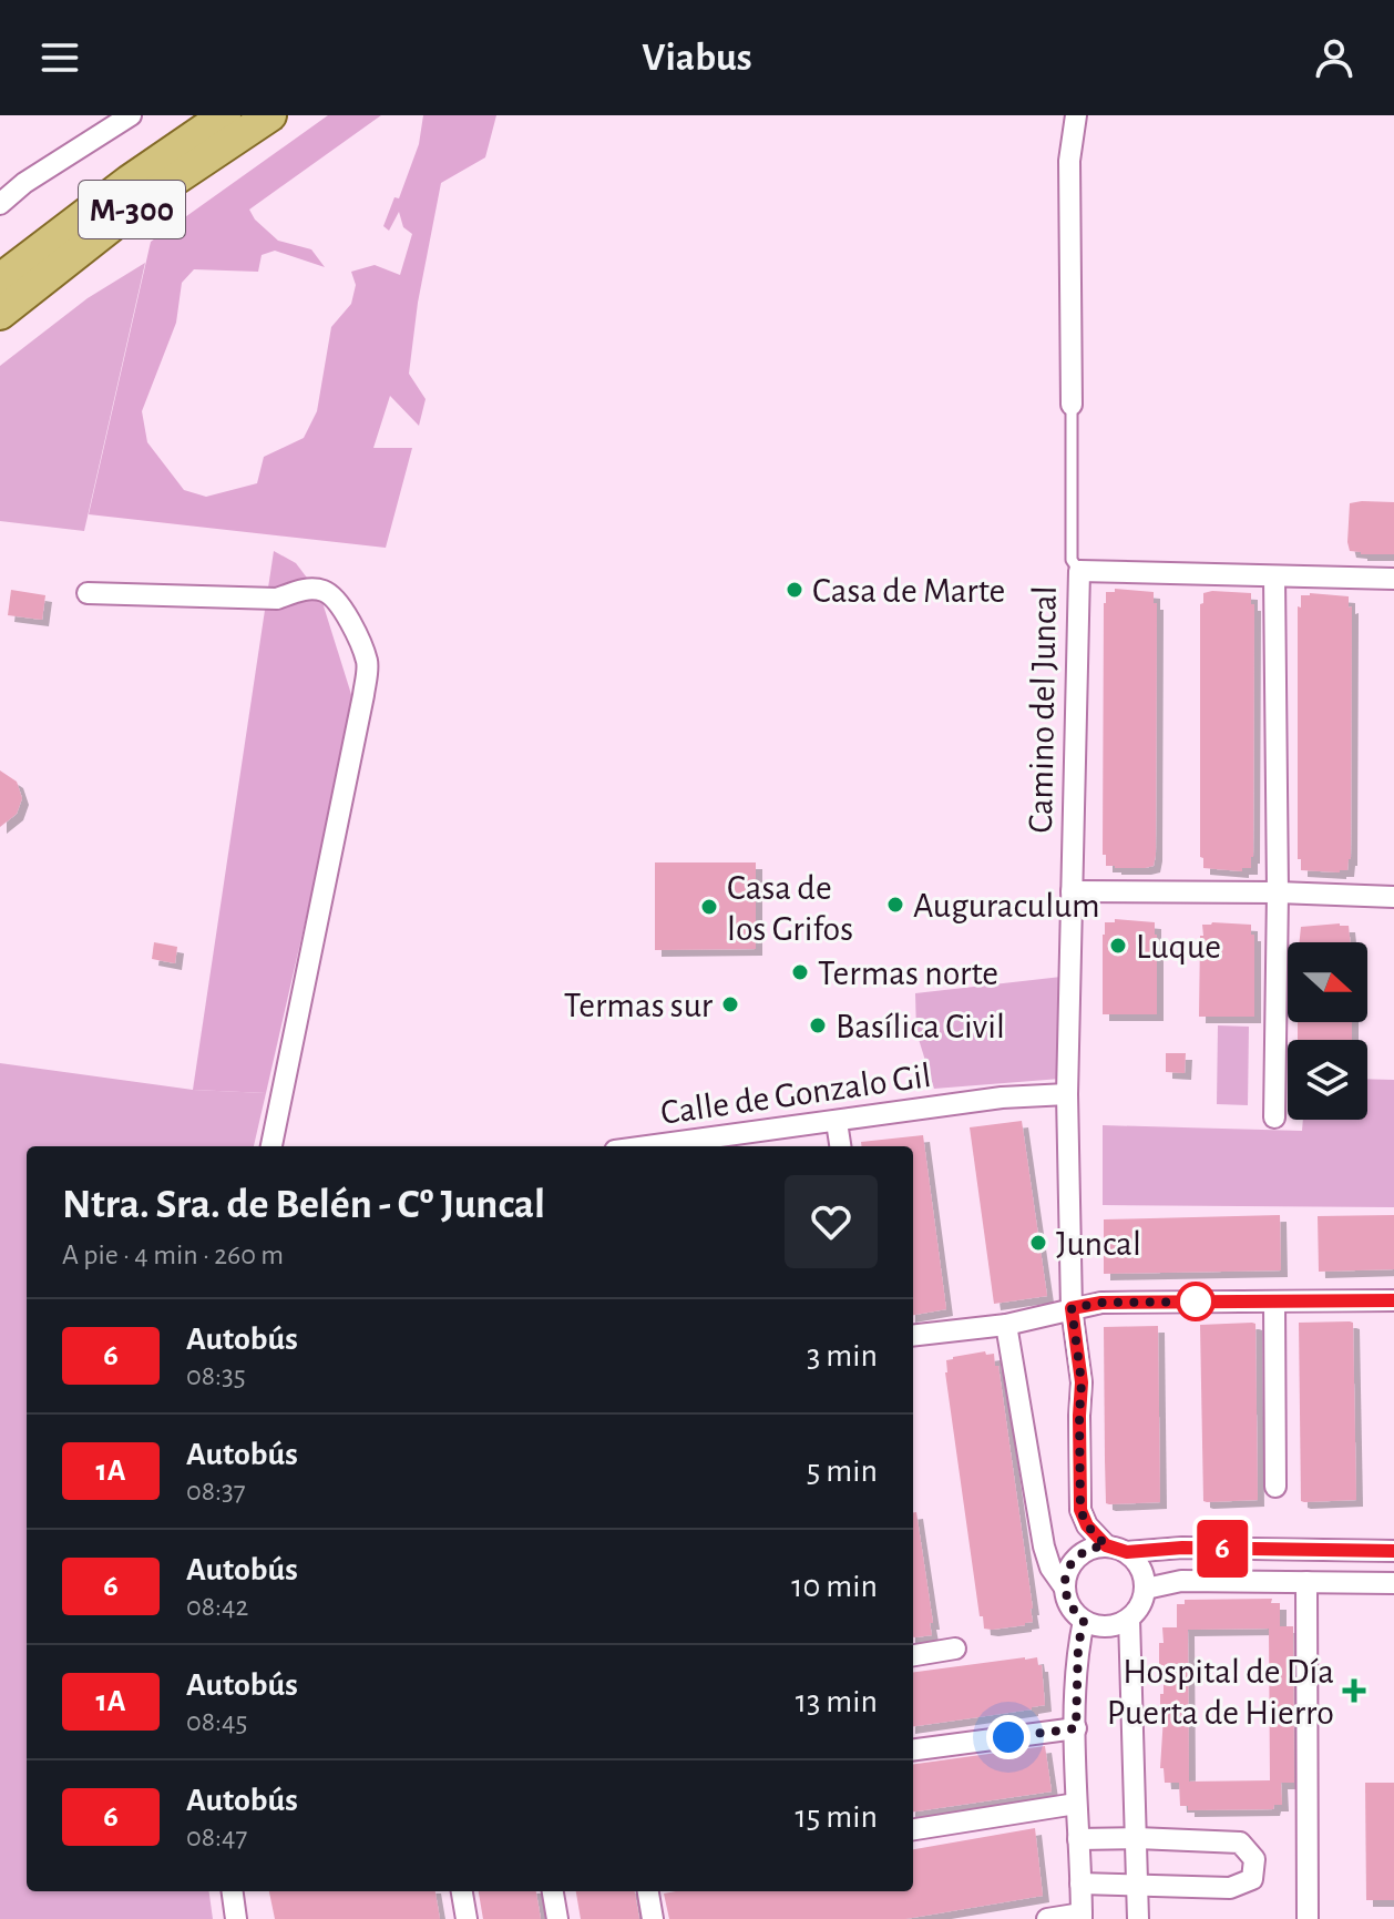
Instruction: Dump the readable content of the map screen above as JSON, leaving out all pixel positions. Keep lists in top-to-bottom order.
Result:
{
  "streets": {
    "main road": ["M-300"],
    "street": ["Camino del Juncal", "Calle de Gonzalo Gil"]
  },
  "crossings": [
    ["Camino del Juncal", "Calle de Gonzalo Gil"]
  ],
  "places": {
    "other": [
      "Casa de Marte",
      "Auguraculum",
      "Casa de los Grifos",
      "Luque",
      "Termas norte",
      "Termas sur",
      "Basílica Civil",
      "Juncal"
    ],
    "health": ["Hospital de Día Puerta de Hierro"]
  },
  "lines": ["bus line 6"],
  "north": "right",
  "page": {
    "header": "Viabus",
    "on_map": "6",
    "heading": ["Ntra. Sra. de Belén - Cº Juncal", "A pie · 4 min · 260 m"],
    "list": [
      {
        "mark": "6",
        "name": "Autobús",
        "note": "08:35",
        "value": "3 min"
      },
      {
        "mark": "1A",
        "name": "Autobús",
        "note": "08:37",
        "value": "5 min"
      },
      {
        "mark": "6",
        "name": "Autobús",
        "note": "08:42",
        "value": "10 min"
      },
      {
        "mark": "1A",
        "name": "Autobús",
        "note": "08:45",
        "value": "13 min"
      },
      {
        "mark": "6",
        "name": "Autobús",
        "note": "08:47",
        "value": "15 min"
      }
    ]
  }
}
